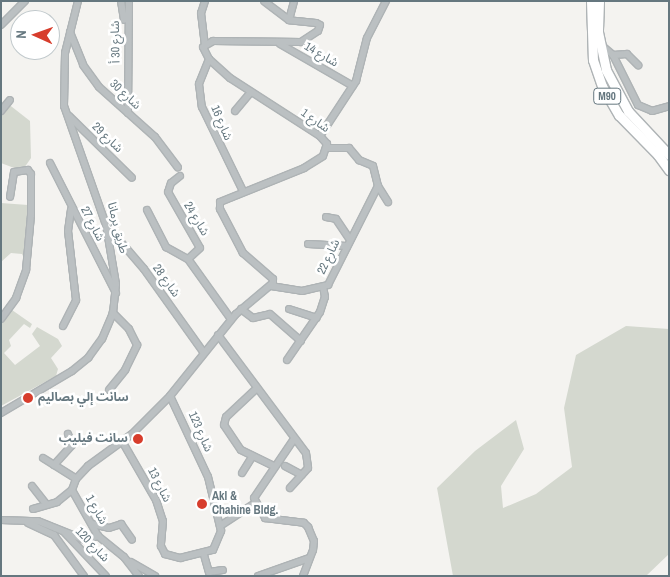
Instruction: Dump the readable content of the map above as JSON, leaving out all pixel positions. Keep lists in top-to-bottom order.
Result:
{
  "streets": {
    "highway": ["M90"],
    "street": [
      "شارع 30 أ",
      "شارع 14",
      "شارع 30",
      "شارع 1",
      "شارع 16",
      "شارع 29",
      "شارع 24",
      "شارع 27",
      "طريق برمانا",
      "شارع 22",
      "شارع 28",
      "شارع 123",
      "شارع 13",
      "شارع 120"
    ]
  },
  "crossings": [
    ["شارع 30 أ", "شارع 30"],
    ["شارع 30", "طريق برمانا"],
    ["شارع 1", "شارع 16"],
    ["شارع 1", "شارع 22"],
    ["شارع 1", "شارع 28"],
    ["شارع 1", "شارع 123"],
    ["شارع 1", "شارع 13"],
    ["شارع 1", "شارع 120"],
    ["شارع 29", "طريق برمانا"],
    ["شارع 27", "طريق برمانا"],
    ["طريق برمانا", "شارع 28"]
  ],
  "places": ["سانت إلي بصاليم", "سانت فيليب", "Akl & Chahine Bldg."],
  "north": "left"
}
